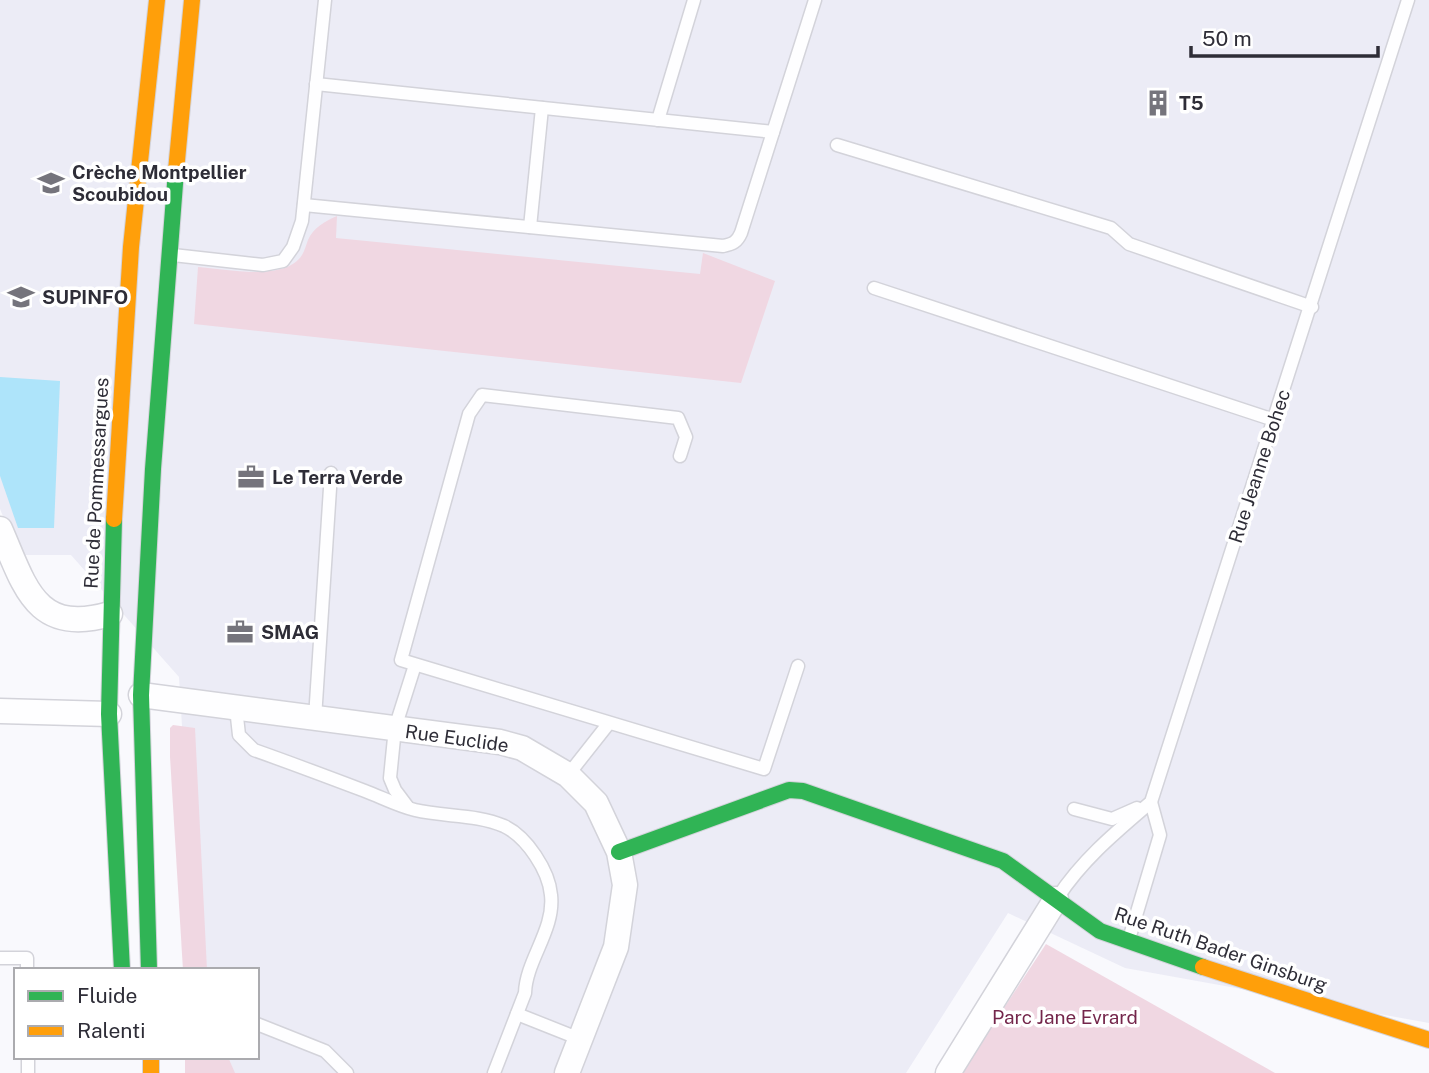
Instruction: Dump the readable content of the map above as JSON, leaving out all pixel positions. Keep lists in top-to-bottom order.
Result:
{
  "streets": {
    "main road": ["Rue de Pommessargues", "Rue Ruth Bader Ginsburg"],
    "street": ["Rue Euclide"],
    "lane": ["Rue Jeanne Bohec"]
  },
  "crossings": [
    ["Rue Euclide", "Rue Ruth Bader Ginsburg"]
  ],
  "parks": ["Parc Jane Evrard"],
  "places": {
    "building": ["T5"],
    "school or university": ["Crèche Montpellier Scoubidou", "SUPINFO"],
    "office": ["Le Terra Verde", "SMAG"]
  },
  "legend": ["Fluide", "Ralenti"],
  "scale_bar": "50 m"
}
